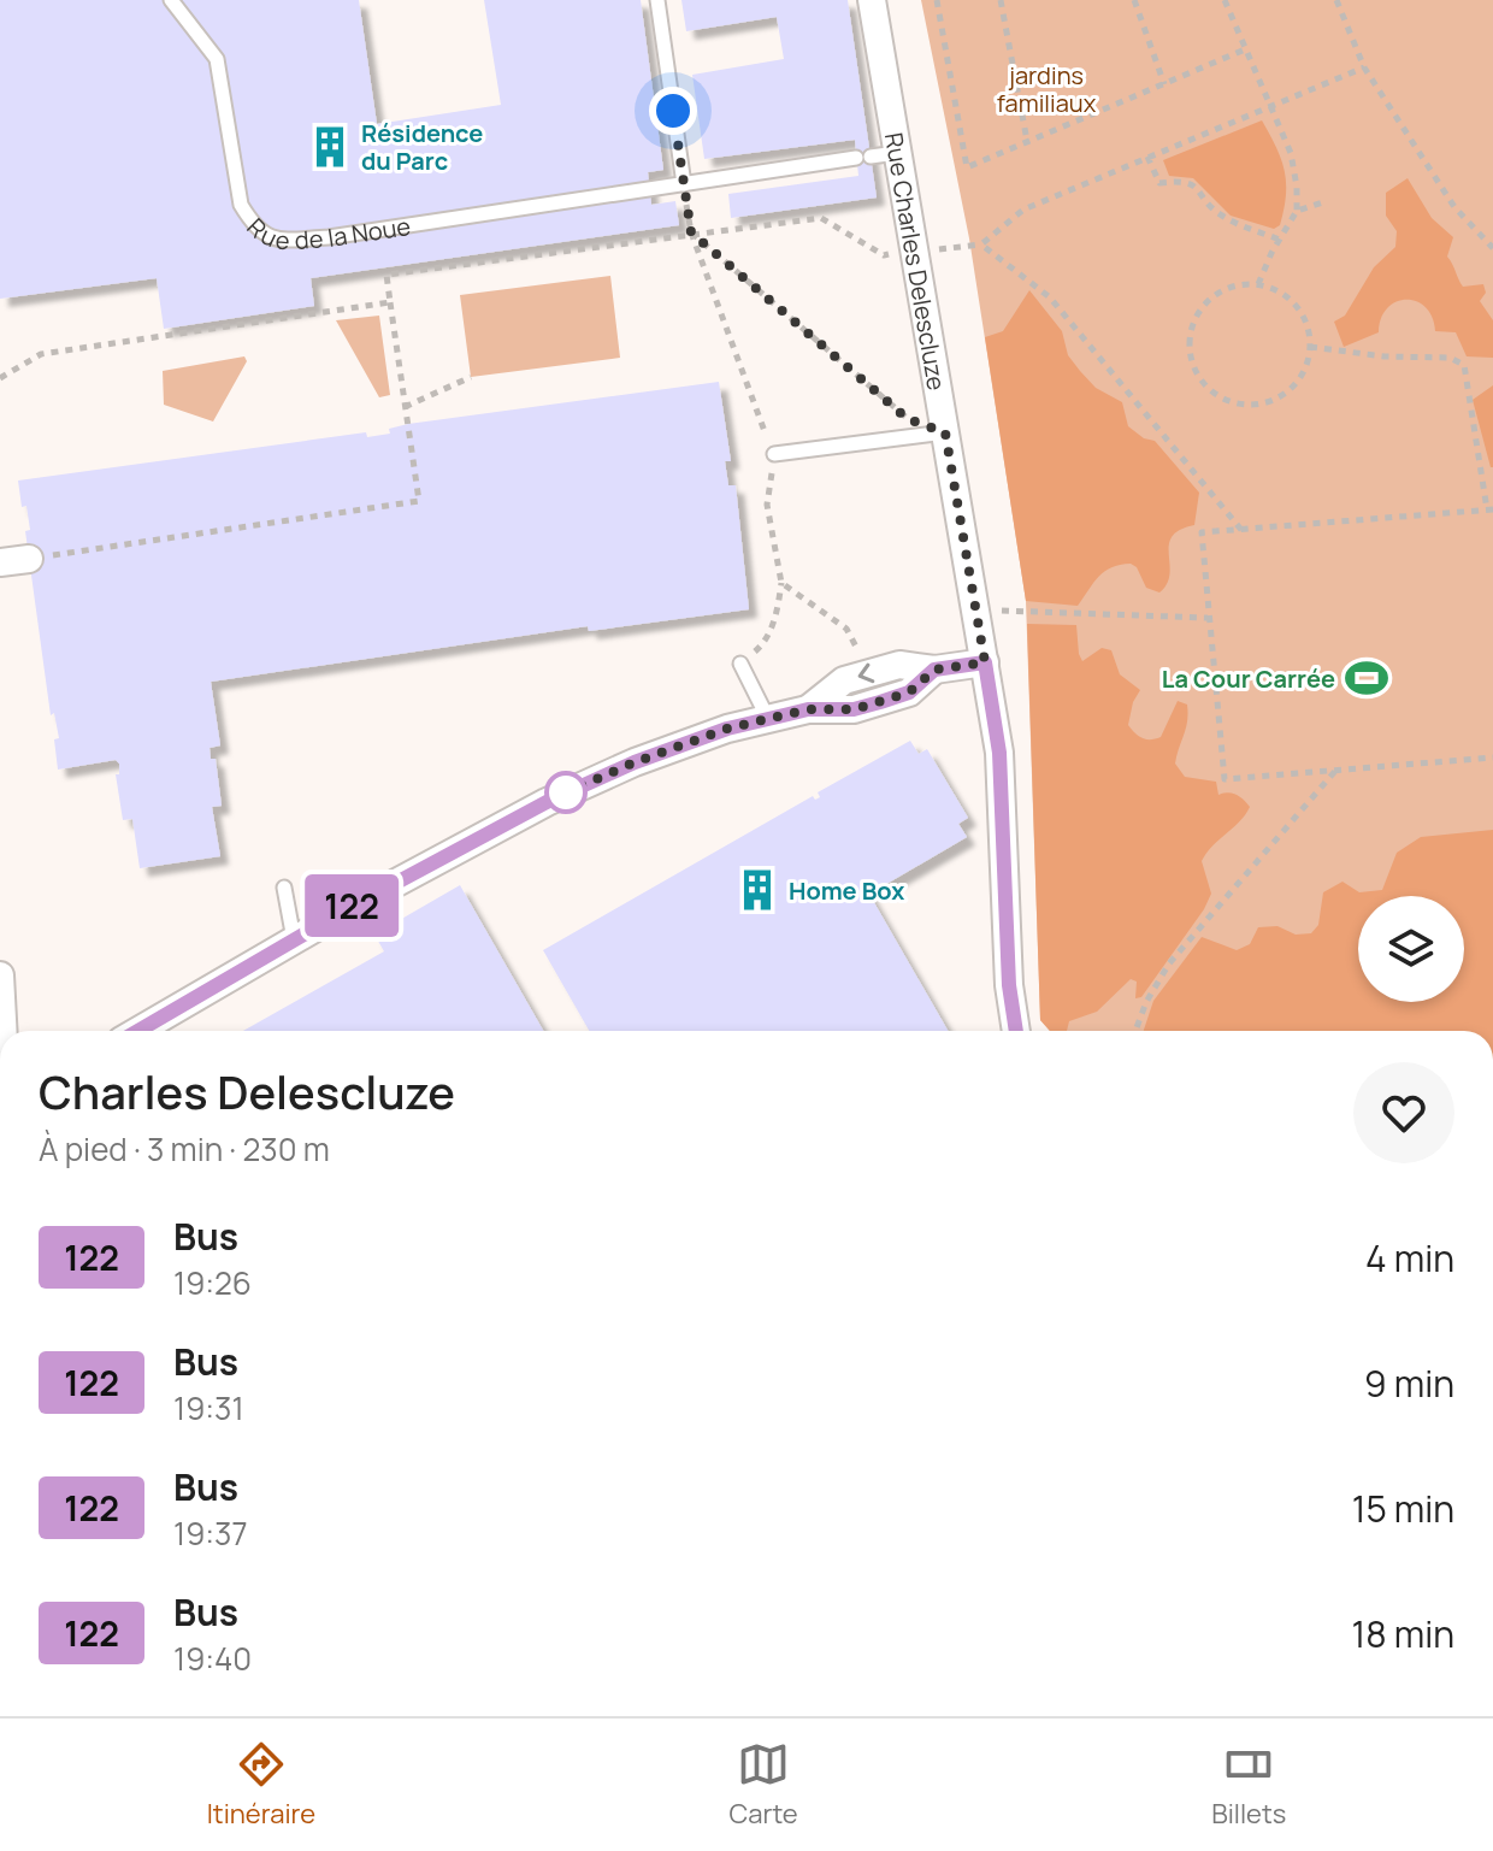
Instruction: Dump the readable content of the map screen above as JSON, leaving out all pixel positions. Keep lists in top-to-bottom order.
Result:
{
  "streets": {
    "street": ["Rue Charles Delescluze"],
    "lane": ["Rue de la Noue"]
  },
  "parks": ["jardins familiaux"],
  "places": {
    "building": ["Résidence du Parc", "Home Box"],
    "sports": ["La Cour Carrée"]
  },
  "lines": ["bus line 122"],
  "page": {
    "on_map": "122",
    "heading": ["Charles Delescluze", "À pied · 3 min · 230 m"],
    "list": [
      {
        "mark": "122",
        "name": "Bus",
        "note": "19:26",
        "value": "4 min"
      },
      {
        "mark": "122",
        "name": "Bus",
        "note": "19:31",
        "value": "9 min"
      },
      {
        "mark": "122",
        "name": "Bus",
        "note": "19:37",
        "value": "15 min"
      },
      {
        "mark": "122",
        "name": "Bus",
        "note": "19:40",
        "value": "18 min"
      }
    ],
    "tabs": ["Itinéraire", "Carte", "Billets"]
  }
}
